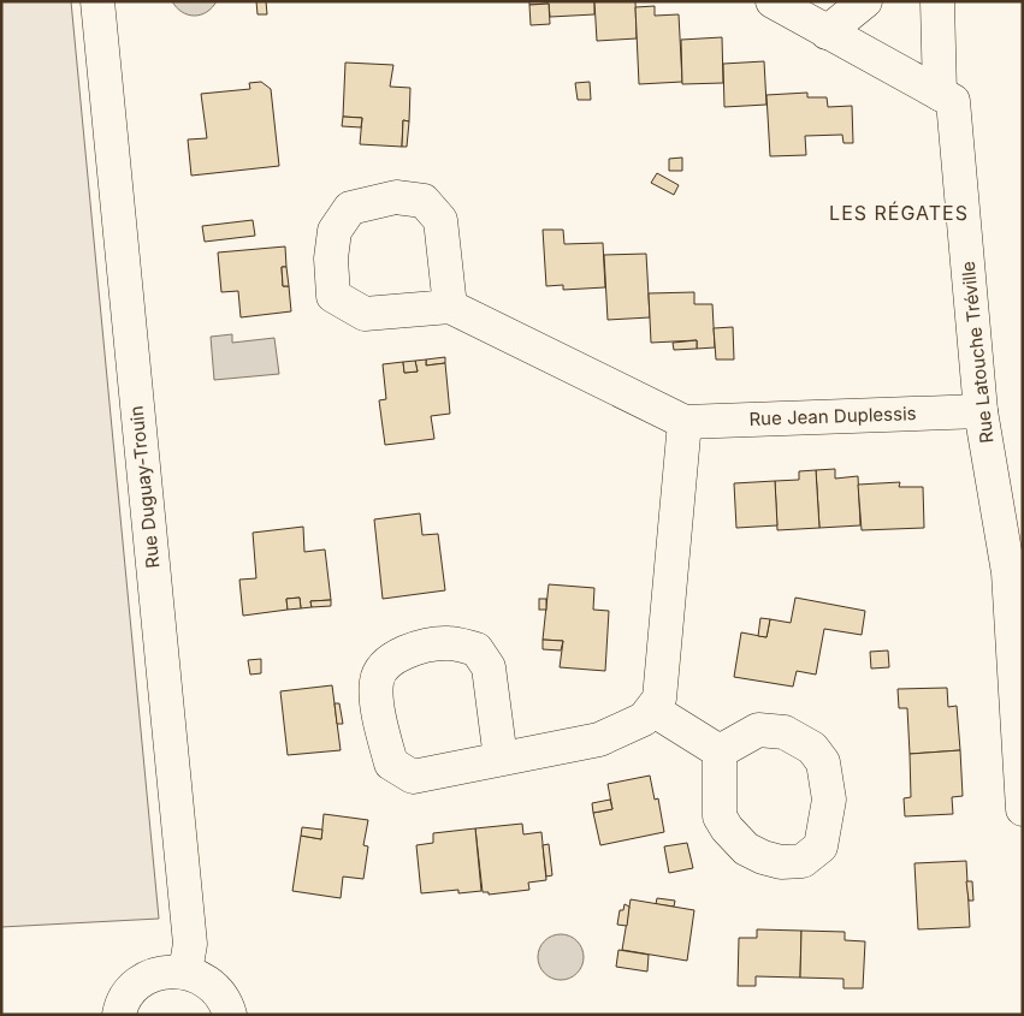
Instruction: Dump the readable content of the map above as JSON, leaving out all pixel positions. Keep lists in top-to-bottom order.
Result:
{
  "streets": {
    "street": ["Rue Latouche Tréville", "Rue Jean Duplessis", "Rue Duguay-Trouin"]
  },
  "crossings": [
    ["Rue Latouche Tréville", "Rue Jean Duplessis"]
  ],
  "districts": ["LES RÉGATES"]
}
